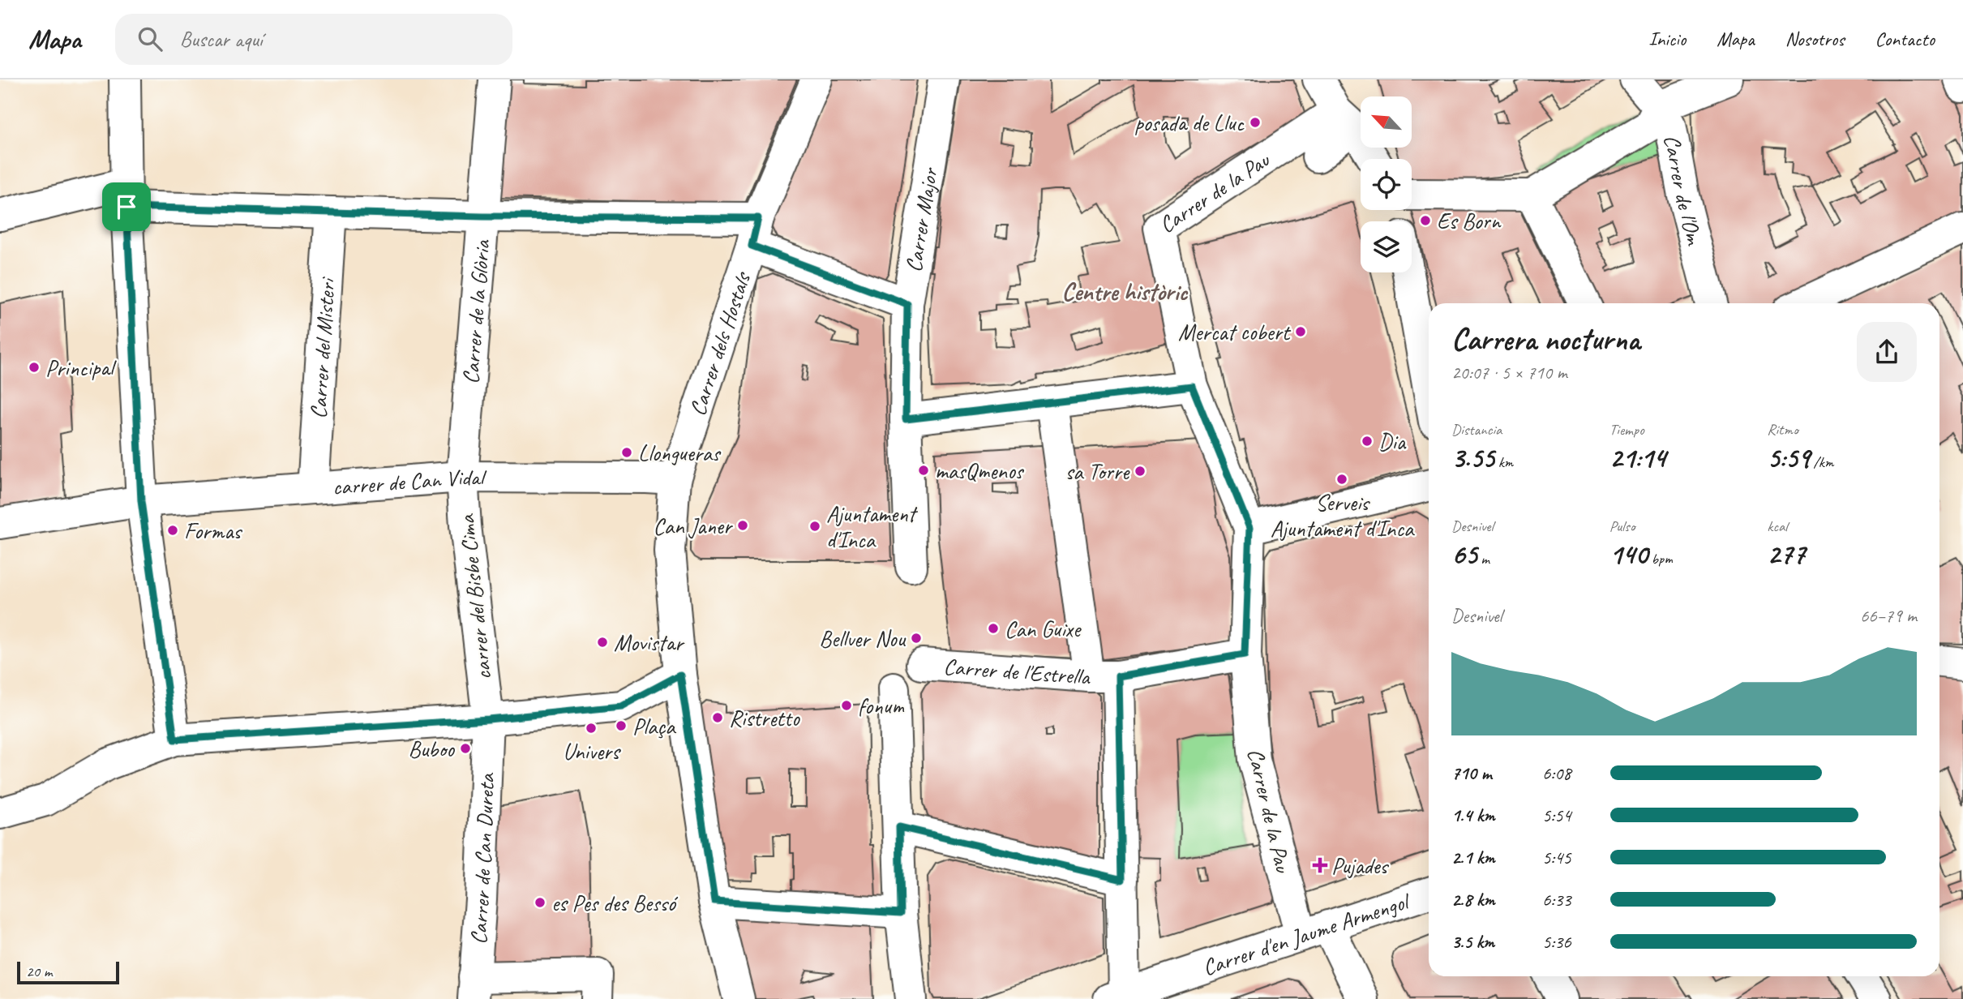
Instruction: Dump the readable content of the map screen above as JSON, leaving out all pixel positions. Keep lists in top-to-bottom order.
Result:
{
  "streets": {
    "street": [
      "Carrer de l'Om",
      "Carrer de la Pau",
      "Carrer Major",
      "Carrer de la Glòria",
      "Carrer dels Hostals",
      "Carrer del Misteri",
      "carrer de Can Vidal",
      "carrer del Bisbe Cima",
      "Carrer de l'Estrella",
      "Carrer de Can Dureta",
      "Carrer d'en Jaume Armengol"
    ]
  },
  "crossings": [
    ["Carrer de la Pau", "Carrer de l'Estrella"],
    ["Carrer de la Pau", "Carrer d'en Jaume Armengol"],
    ["Carrer de la Glòria", "carrer de Can Vidal"],
    ["Carrer de la Glòria", "carrer del Bisbe Cima"],
    ["Carrer dels Hostals", "carrer de Can Vidal"],
    ["Carrer del Misteri", "carrer de Can Vidal"],
    ["carrer de Can Vidal", "carrer del Bisbe Cima"],
    ["carrer del Bisbe Cima", "Carrer de Can Dureta"]
  ],
  "districts": ["Centre històric"],
  "places": {
    "other": [
      "posada de Lluc",
      "Es Born",
      "Mercat cobert",
      "Principal",
      "Dia",
      "Llongueras",
      "masQmenos",
      "sa Torre",
      "Serveis Ajuntament d'Inca",
      "Can Janer",
      "Ajuntament d'Inca",
      "Formas",
      "Can Guixe",
      "Bellver Nou",
      "Movistar",
      "fonum",
      "Ristretto",
      "Plaça",
      "Univers",
      "Buboo",
      "es Pes des Bessó"
    ],
    "health": ["Pujades"]
  },
  "scale_bar": "20 m",
  "north": "top left",
  "page": {
    "header": "Mapa",
    "search": "Buscar aquí",
    "nav": [
      "Inicio",
      "Mapa",
      "Nosotros",
      "Contacto"
    ],
    "heading": ["Carrera nocturna", "20:07 · 5 × 710 m"],
    "stats": [
      ["Distancia", "3.55 km"],
      ["Tiempo", "21:14"],
      ["Ritmo", "5:59 /km"],
      ["Desnivel", "65 m"],
      ["Pulso", "140 bpm"],
      ["kcal", "277"]
    ],
    "chart": ["Desnivel", "66–79 m"],
    "list": [
      {
        "name": "710 m",
        "note": "6:08"
      },
      {
        "name": "1.4 km",
        "note": "5:54"
      },
      {
        "name": "2.1 km",
        "note": "5:45"
      },
      {
        "name": "2.8 km",
        "note": "6:33"
      },
      {
        "name": "3.5 km",
        "note": "5:36"
      }
    ],
    "scale": "20 m"
  }
}
